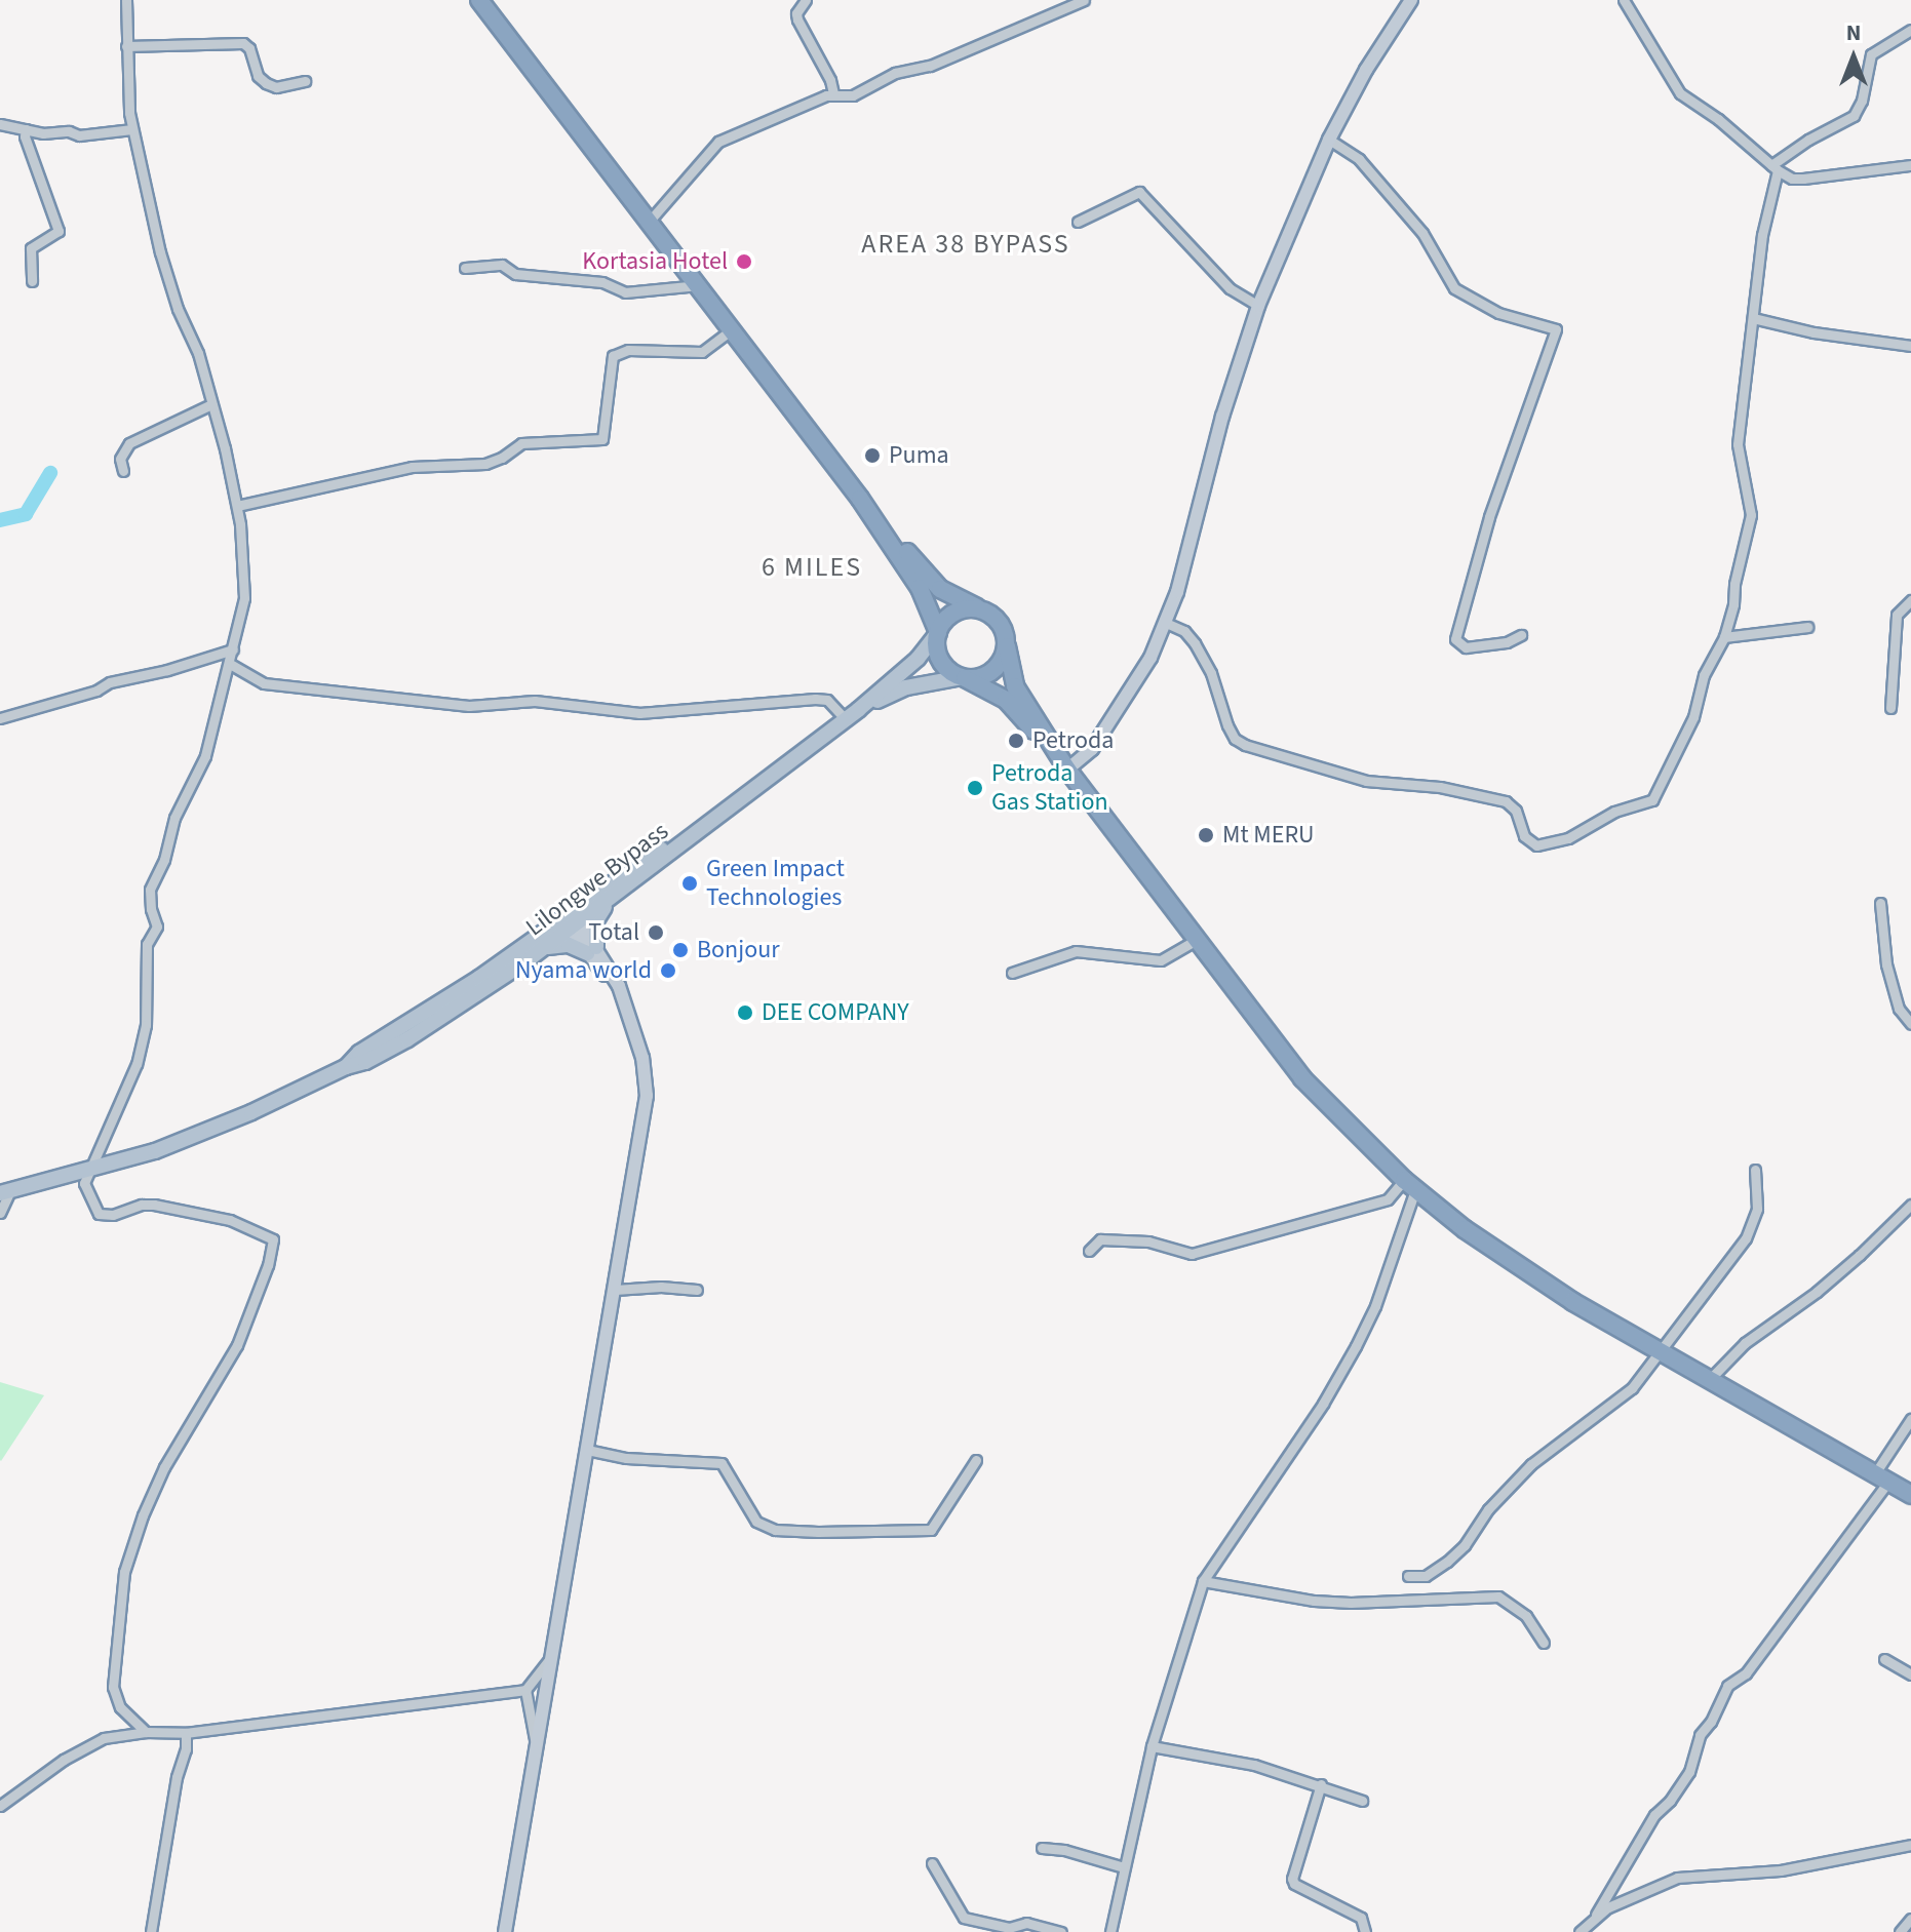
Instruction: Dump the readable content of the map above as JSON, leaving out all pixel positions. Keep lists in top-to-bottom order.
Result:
{
  "streets": {
    "main road": ["Lilongwe Bypass"]
  },
  "districts": ["AREA 38 BYPASS", "6 MILES"],
  "places": [
    "Kortasia Hotel",
    "Puma",
    "Petroda",
    "Petroda Gas Station",
    "Mt MERU",
    "Green Impact Technologies",
    "Total",
    "Bonjour",
    "Nyama world",
    "DEE COMPANY"
  ],
  "north": "top"
}
